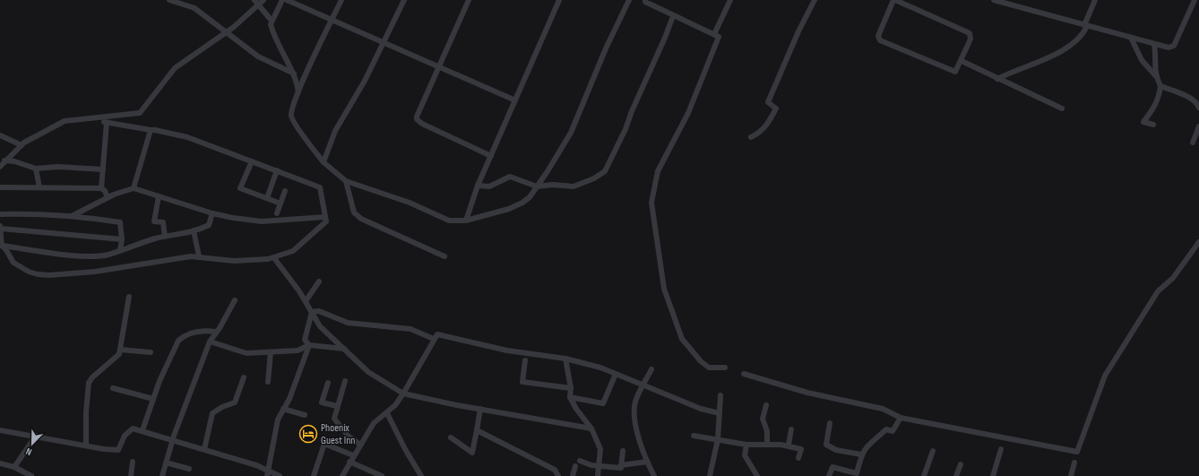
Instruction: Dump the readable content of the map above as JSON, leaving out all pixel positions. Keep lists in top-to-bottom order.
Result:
{
  "places": {
    "hotel": ["Phoenix Guest Inn"]
  },
  "north": "bottom left"
}
